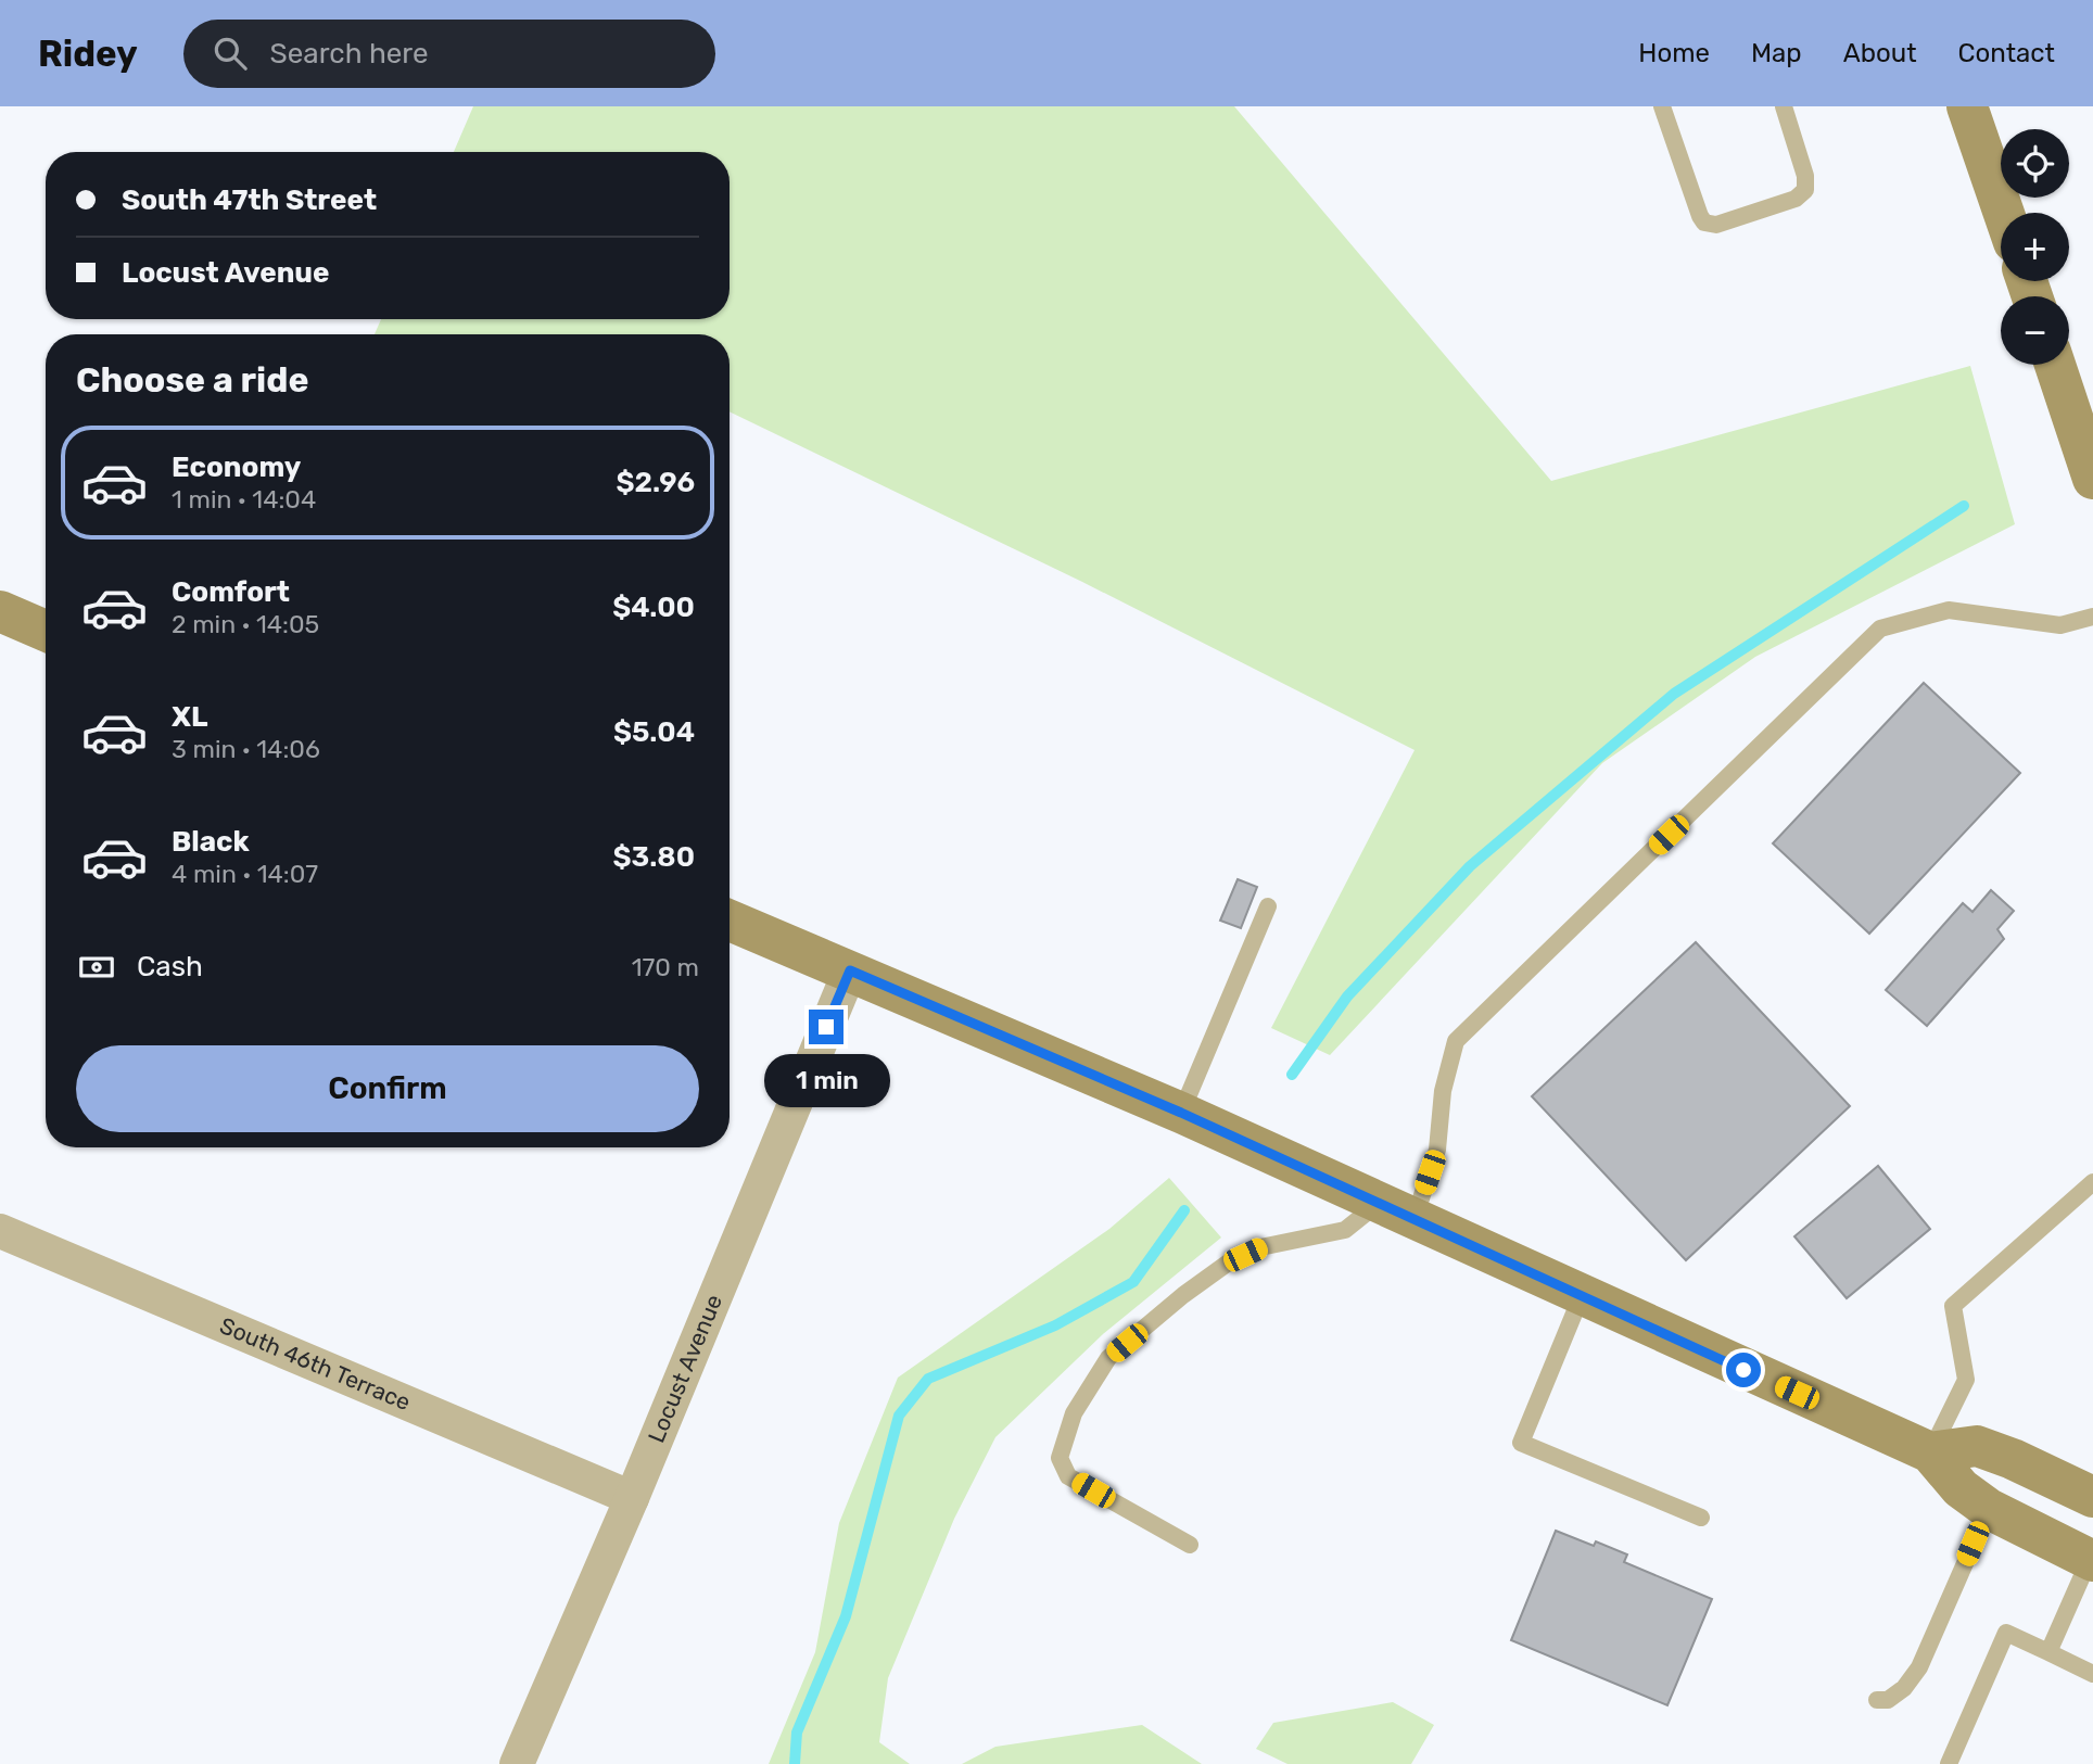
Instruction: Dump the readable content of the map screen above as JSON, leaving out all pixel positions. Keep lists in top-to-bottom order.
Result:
{
  "streets": {
    "street": ["South 46th Terrace", "Locust Avenue"]
  },
  "crossings": [
    ["South 46th Terrace", "Locust Avenue"]
  ],
  "page": {
    "header": "Ridey",
    "search": "Search here",
    "nav": [
      "Home",
      "Map",
      "About",
      "Contact"
    ],
    "map_buttons": ["+", "−"],
    "banner": ["South 47th Street", "Locust Avenue"],
    "heading": "Choose a ride",
    "list": [
      {
        "name": "Economy",
        "note": "1 min · 14:04",
        "value": "$2.96"
      },
      {
        "name": "Comfort",
        "note": "2 min · 14:05",
        "value": "$4.00"
      },
      {
        "name": "XL",
        "note": "3 min · 14:06",
        "value": "$5.04"
      },
      {
        "name": "Black",
        "note": "4 min · 14:07",
        "value": "$3.80"
      }
    ],
    "pay": ["Cash", "170 m"],
    "buttons": "Confirm",
    "bubble": "1 min"
  }
}
